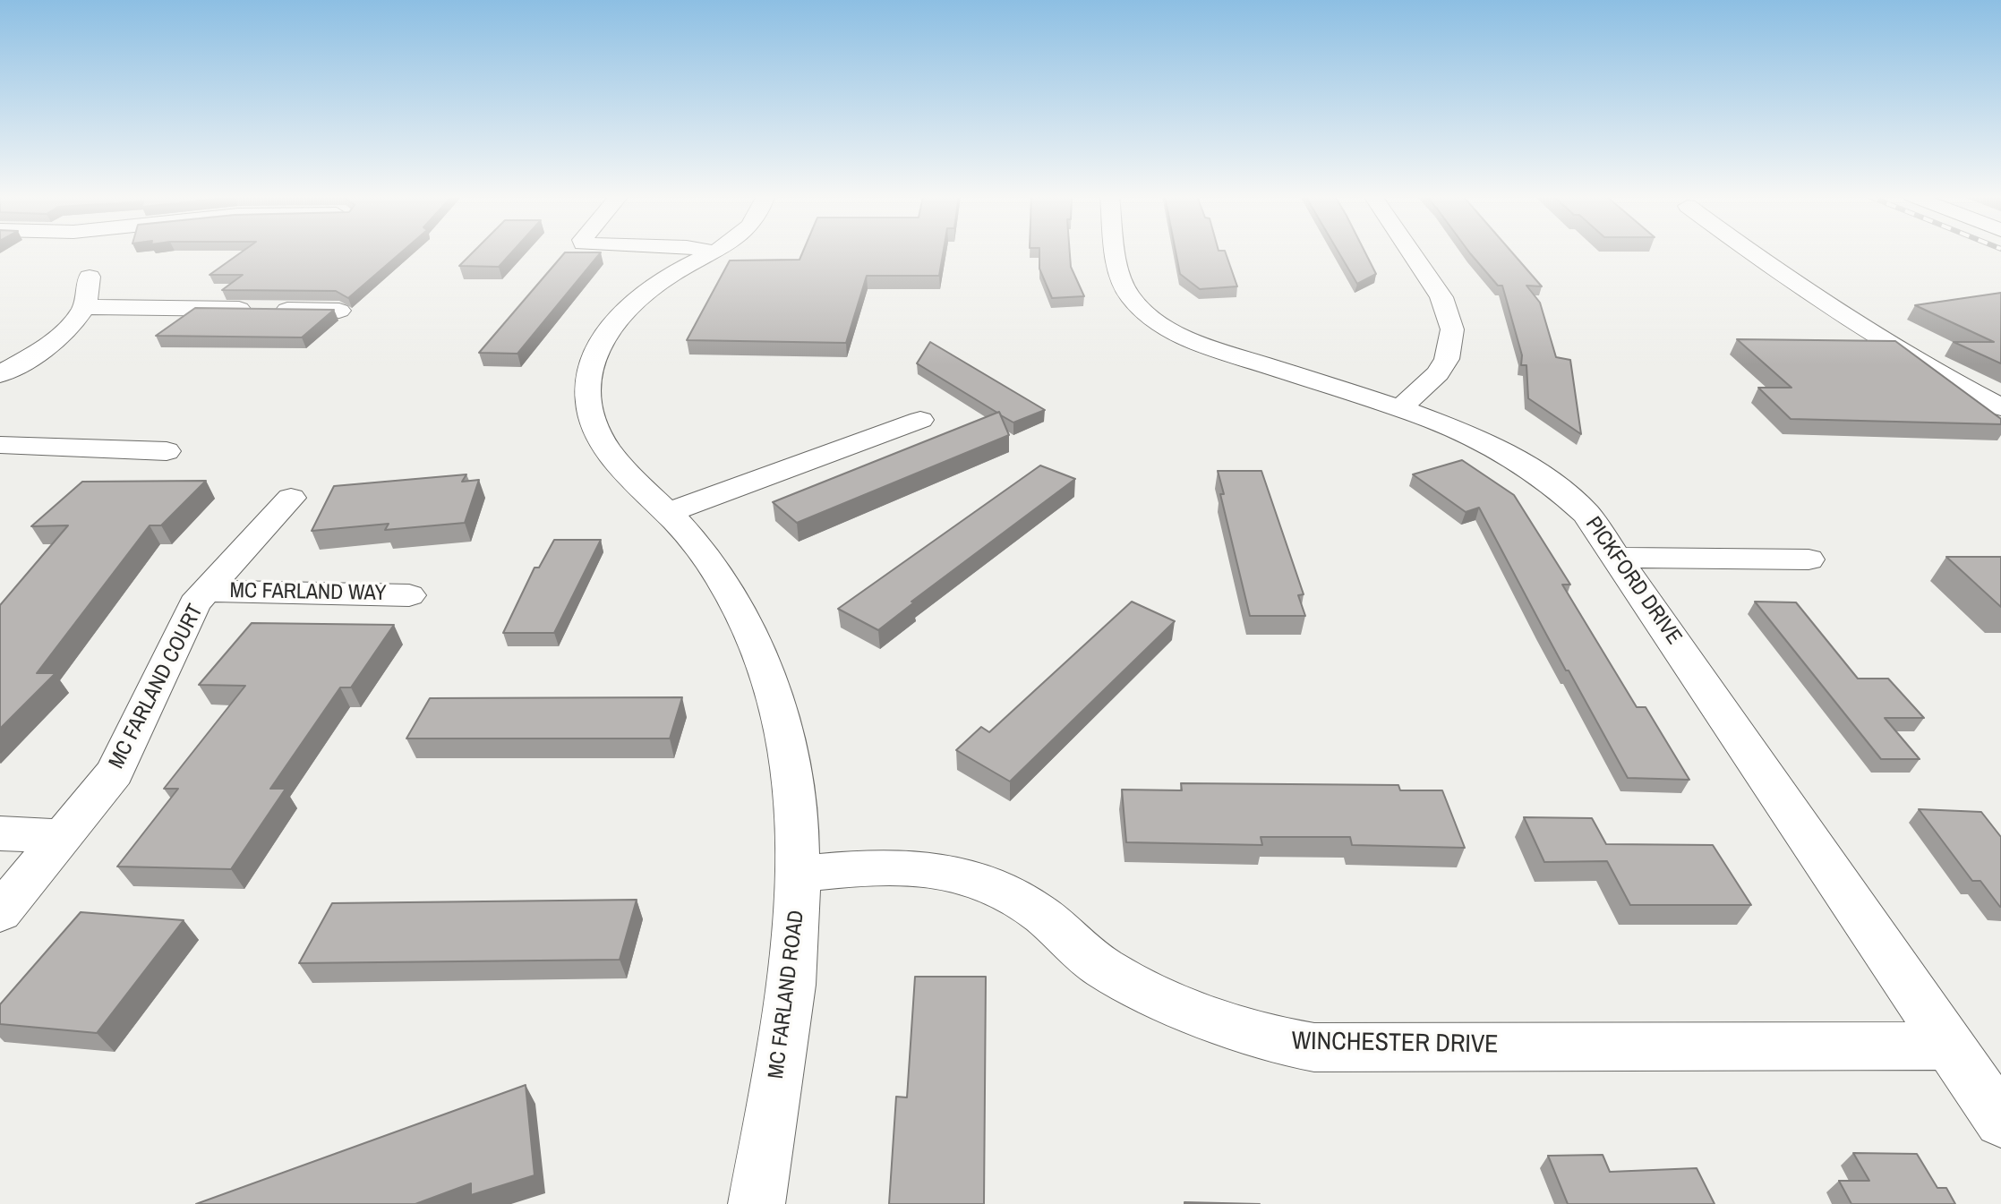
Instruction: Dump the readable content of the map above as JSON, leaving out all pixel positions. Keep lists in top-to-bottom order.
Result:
{
  "streets": {
    "street": [
      "PICKFORD DRIVE",
      "MC FARLAND WAY",
      "MC FARLAND COURT",
      "MC FARLAND ROAD",
      "WINCHESTER DRIVE"
    ]
  },
  "crossings": [
    ["PICKFORD DRIVE", "WINCHESTER DRIVE"],
    ["MC FARLAND WAY", "MC FARLAND COURT"],
    ["MC FARLAND ROAD", "WINCHESTER DRIVE"]
  ]
}
